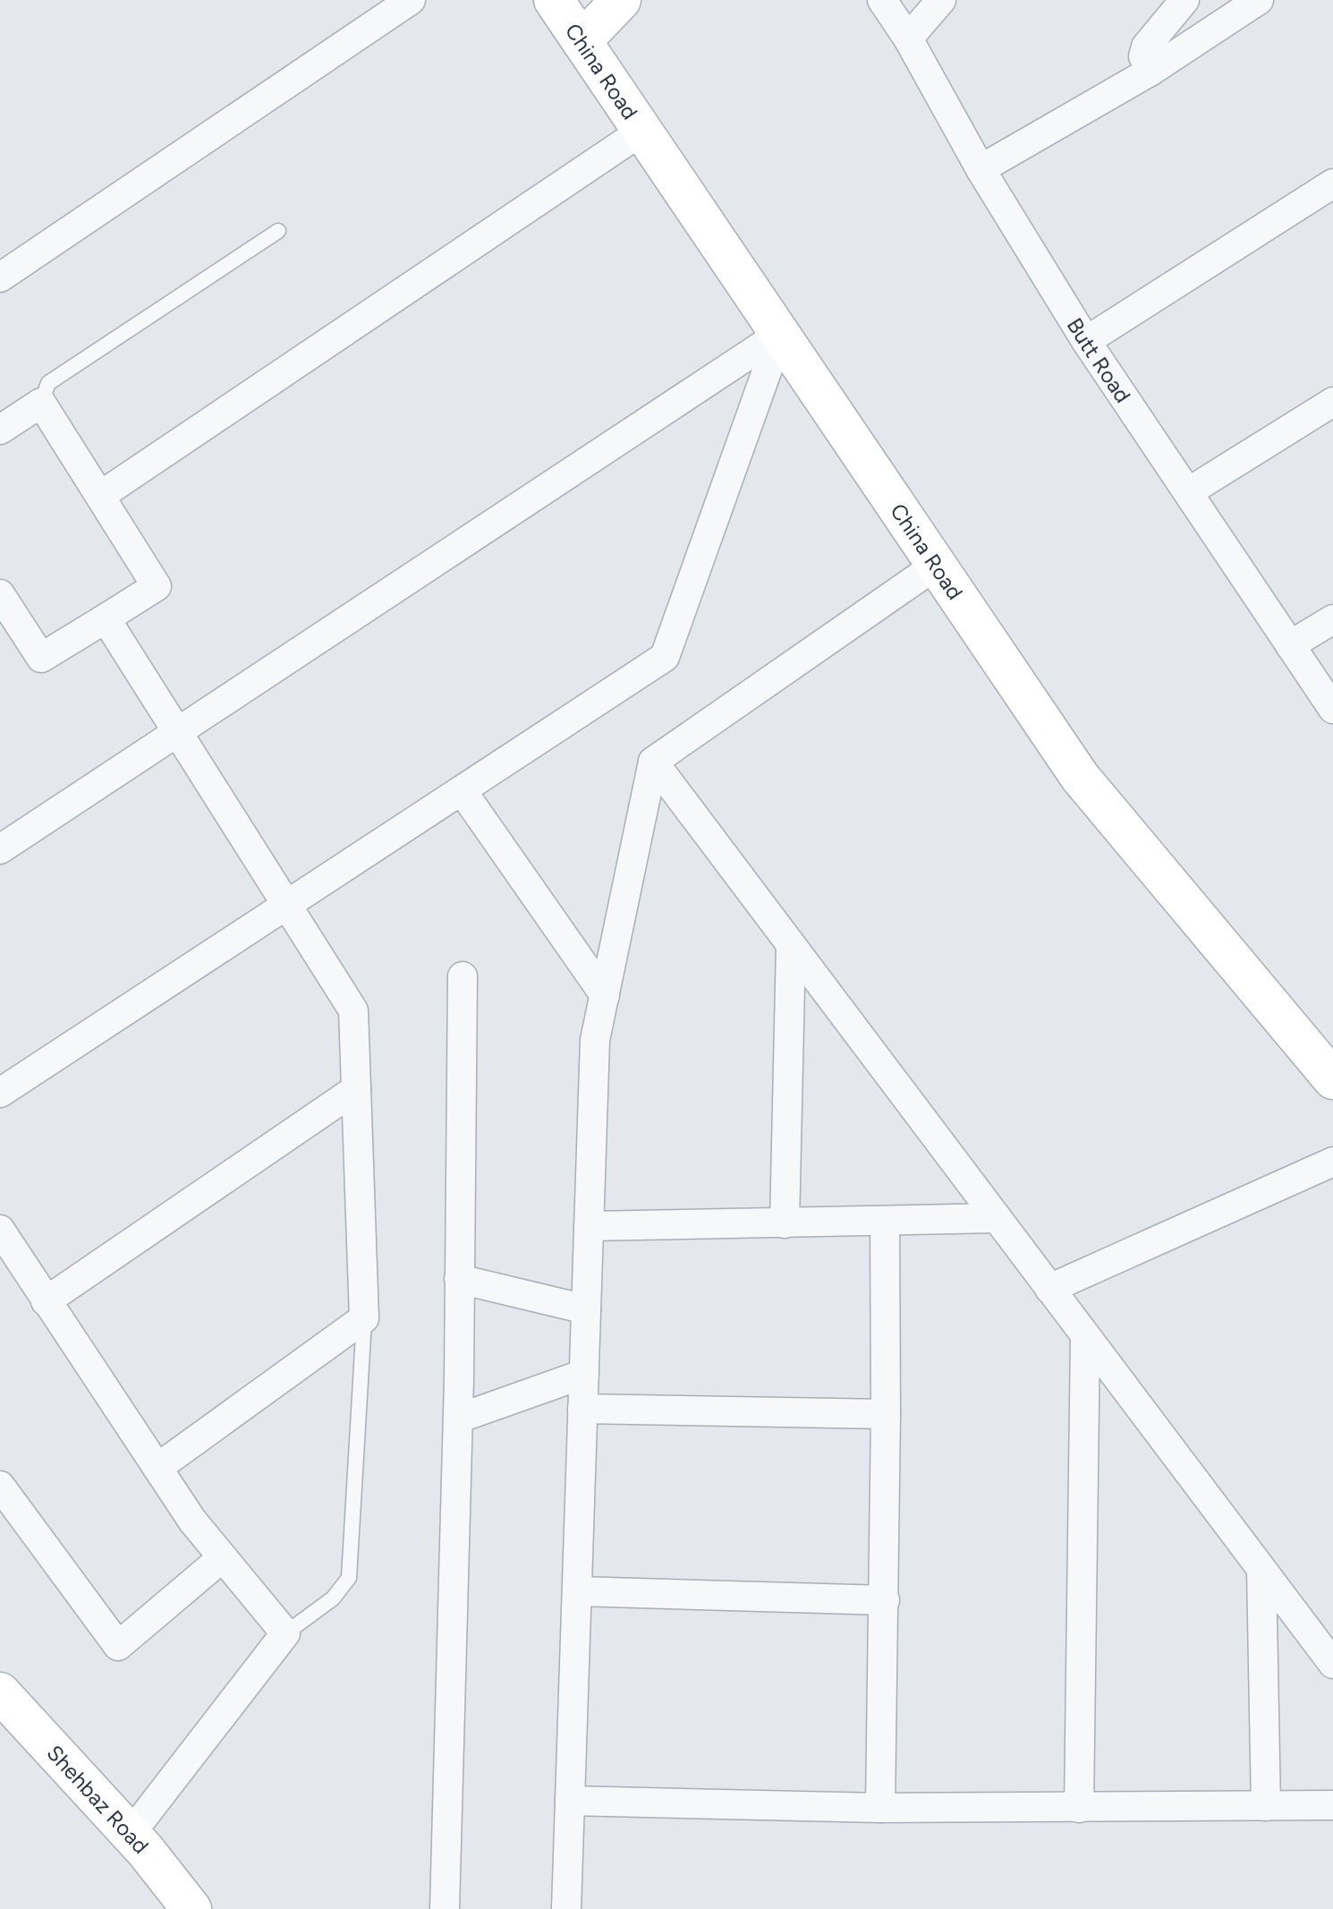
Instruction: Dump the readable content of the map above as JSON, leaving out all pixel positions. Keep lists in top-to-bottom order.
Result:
{
  "streets": {
    "main road": ["China Road", "Shehbaz Road"],
    "street": ["Butt Road"]
  }
}
